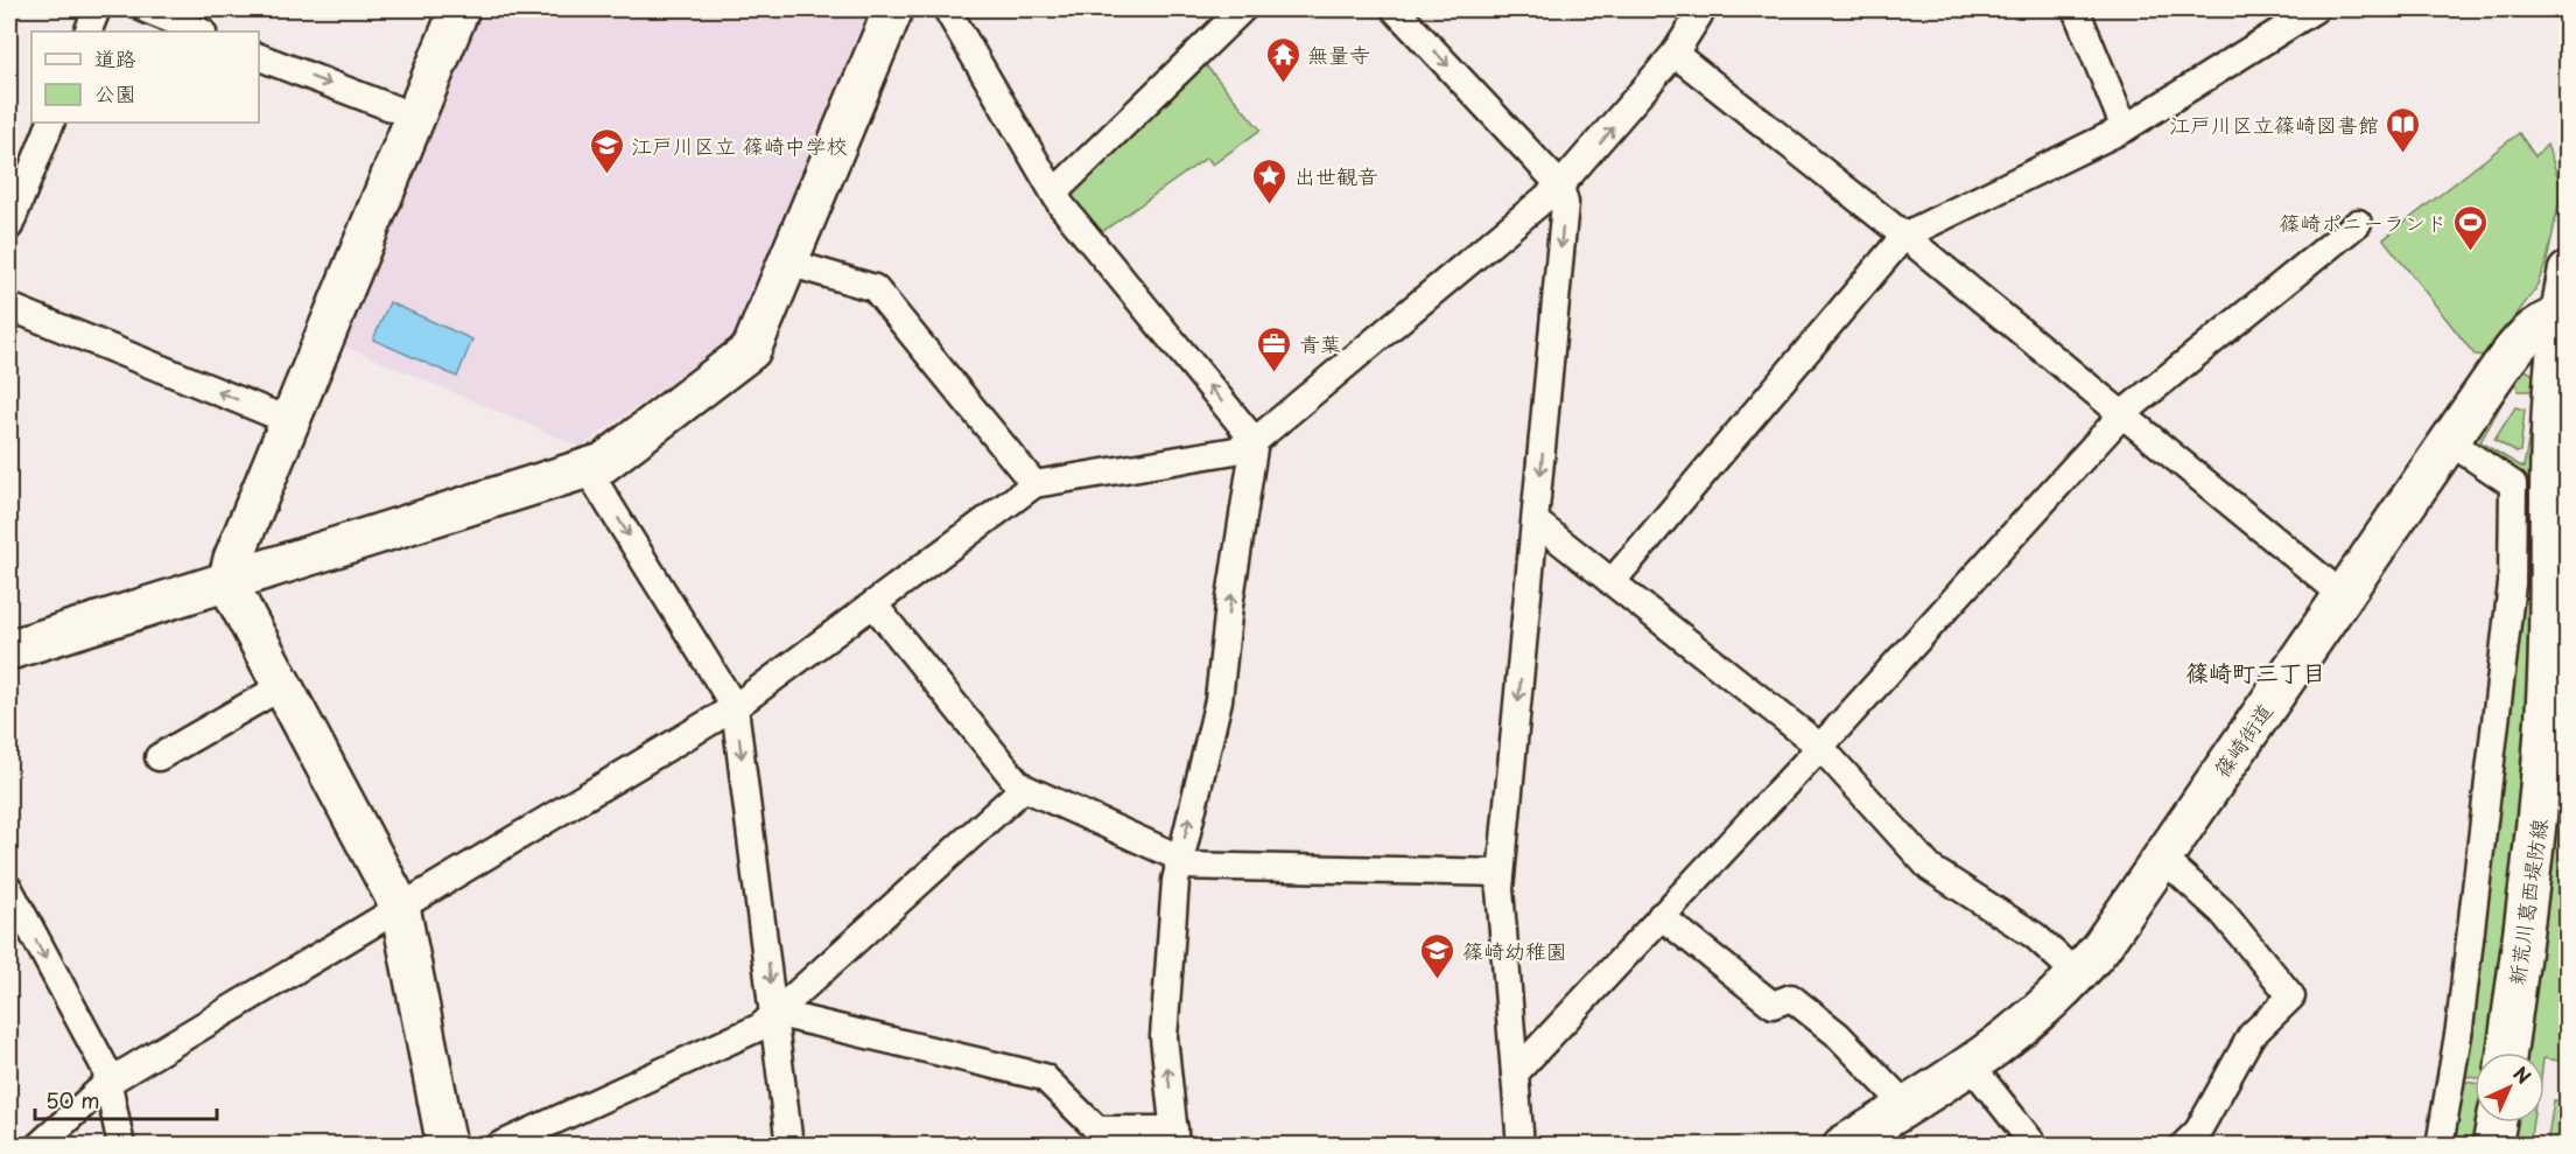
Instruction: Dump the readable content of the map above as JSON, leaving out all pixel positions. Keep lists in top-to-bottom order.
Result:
{
  "streets": {
    "street": ["篠崎街道", "新荒川葛西堤防線"]
  },
  "crossings": [
    ["篠崎街道", "新荒川葛西堤防線"]
  ],
  "districts": ["篠崎町三丁目"],
  "places": {
    "temple": ["無量寺"],
    "library": ["江戸川区立篠崎図書館"],
    "school or university": ["江戸川区立 篠崎中学校", "篠崎幼稚園"],
    "place": ["出世観音"],
    "sports": ["篠崎ポニーランド"],
    "office": ["青葉"]
  },
  "legend": ["道路", "公園"],
  "scale_bar": "50 m",
  "north": "top right"
}
